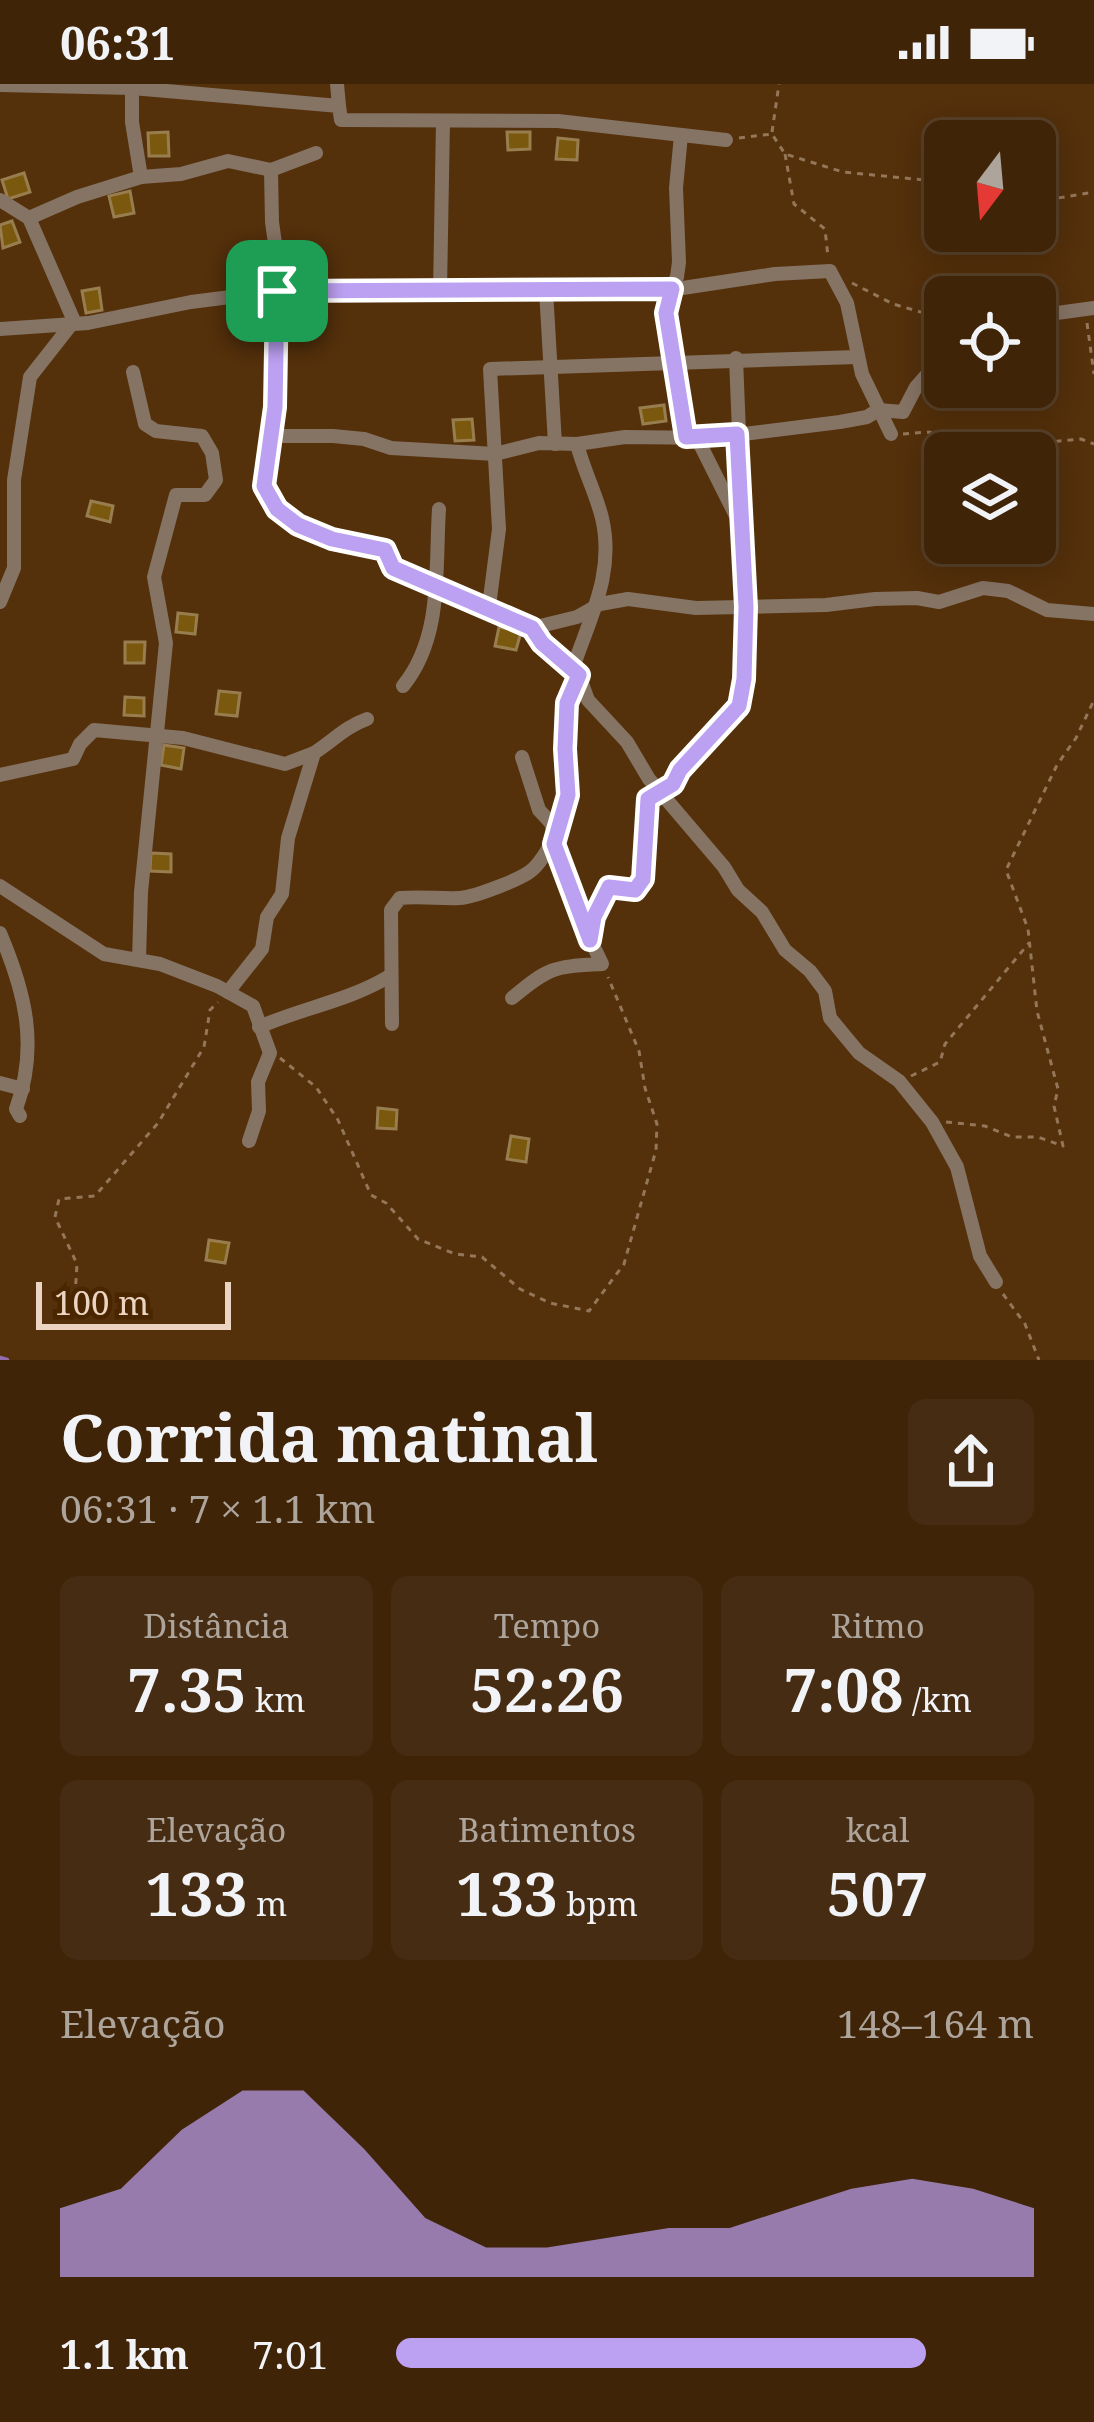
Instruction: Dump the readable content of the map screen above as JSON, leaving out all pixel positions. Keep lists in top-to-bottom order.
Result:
{
  "scale_bar": "100 m",
  "north": "bottom",
  "page": {
    "status": "06:31",
    "scale": "100 m",
    "heading": ["Corrida matinal", "06:31 · 7 × 1.1 km"],
    "stats": [
      ["Distância", "7.35 km"],
      ["Tempo", "52:26"],
      ["Ritmo", "7:08 /km"],
      ["Elevação", "133 m"],
      ["Batimentos", "133 bpm"],
      ["kcal", "507"]
    ],
    "chart": ["Elevação", "148–164 m"],
    "list": [
      {
        "name": "1.1 km",
        "note": "7:01"
      }
    ]
  }
}
